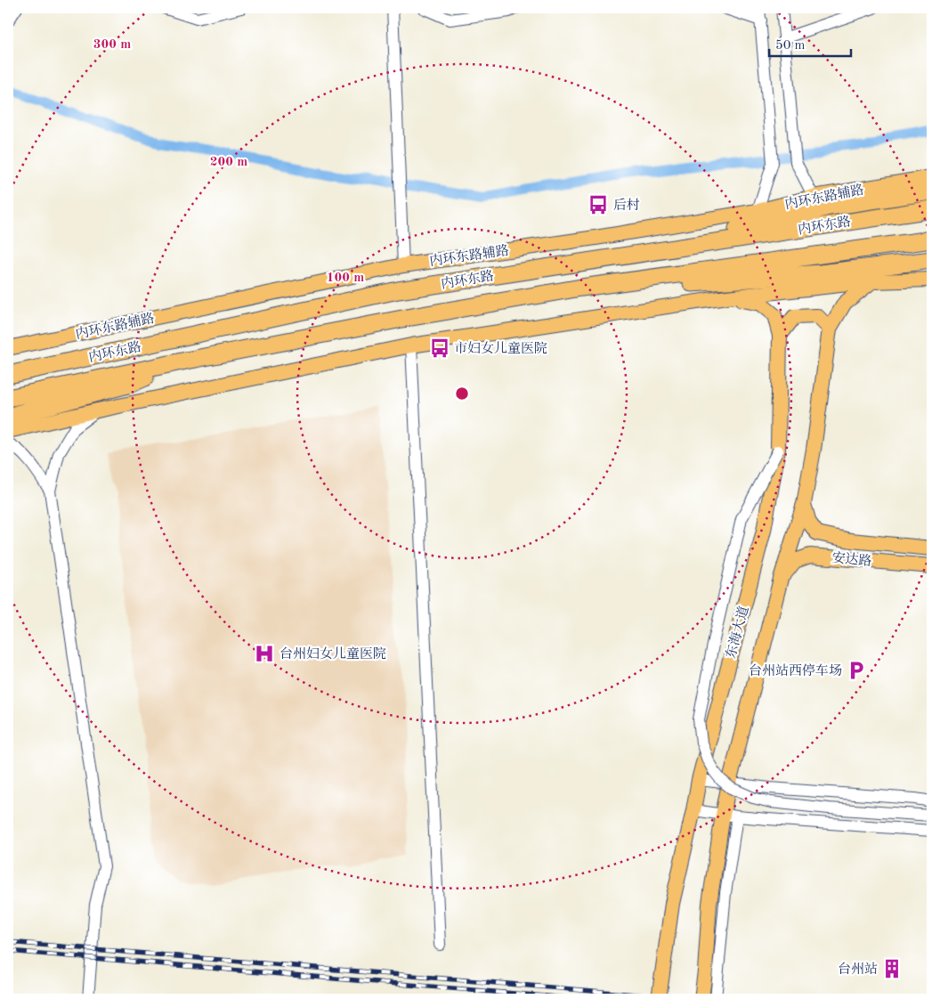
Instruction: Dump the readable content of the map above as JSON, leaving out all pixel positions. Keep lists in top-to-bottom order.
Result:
{
  "streets": {
    "highway": ["内环东路"],
    "main road": ["内环东路辅路", "安达路", "东海大道"]
  },
  "places": {
    "bus stop": ["后村", "市妇女儿童医院"],
    "hospital": ["台州妇女儿童医院"],
    "parking": ["台州站西停车场"],
    "building": ["台州站"]
  },
  "scale_bar": "50 m",
  "rings": ["300 m", "200 m", "100 m"]
}
